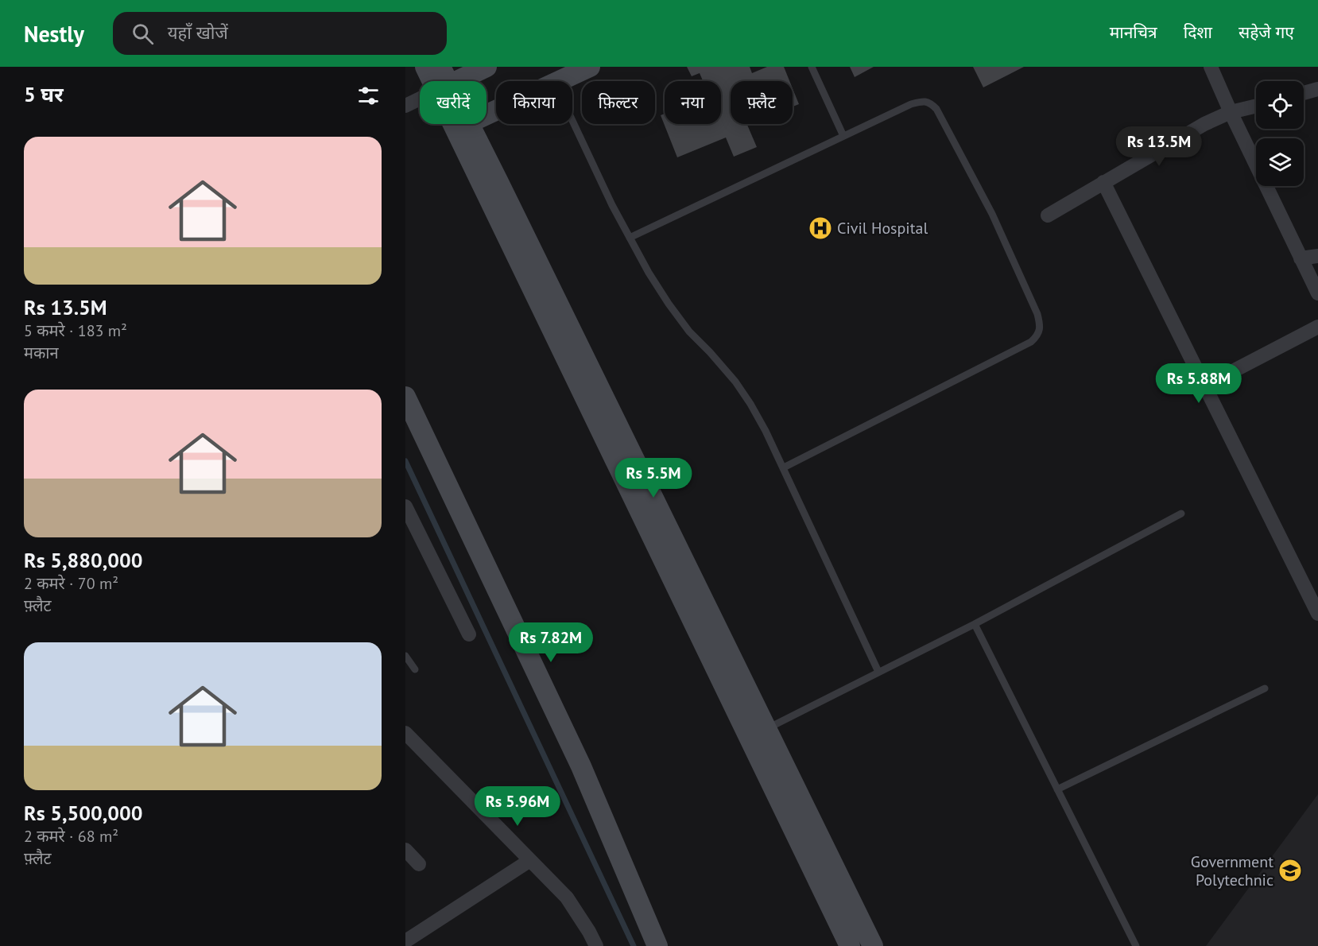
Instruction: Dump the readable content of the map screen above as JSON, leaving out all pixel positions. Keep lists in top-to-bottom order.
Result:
{
  "places": {
    "hospital": ["Civil Hospital"],
    "school or university": ["Government Polytechnic"]
  },
  "page": {
    "header": "Nestly",
    "search": "यहाँ खोजें",
    "nav": ["मानचित्र", "दिशा", "सहेजे गए"],
    "heading": "5 घर",
    "chip": [
      "खरीदें",
      "किराया",
      "फ़िल्टर",
      "नया",
      "फ़्लैट"
    ],
    "list": [
      {
        "name": "Rs 13.5M",
        "note": "5 कमरे · 183 m² · मकान"
      },
      {
        "name": "Rs 5,880,000",
        "note": "2 कमरे · 70 m² · फ़्लैट"
      },
      {
        "name": "Rs 5,500,000",
        "note": "2 कमरे · 68 m² · फ़्लैट"
      }
    ],
    "price": [
      "Rs 13.5M",
      "Rs 5.88M",
      "Rs 5.5M",
      "Rs 7.82M",
      "Rs 5.96M"
    ]
  }
}
